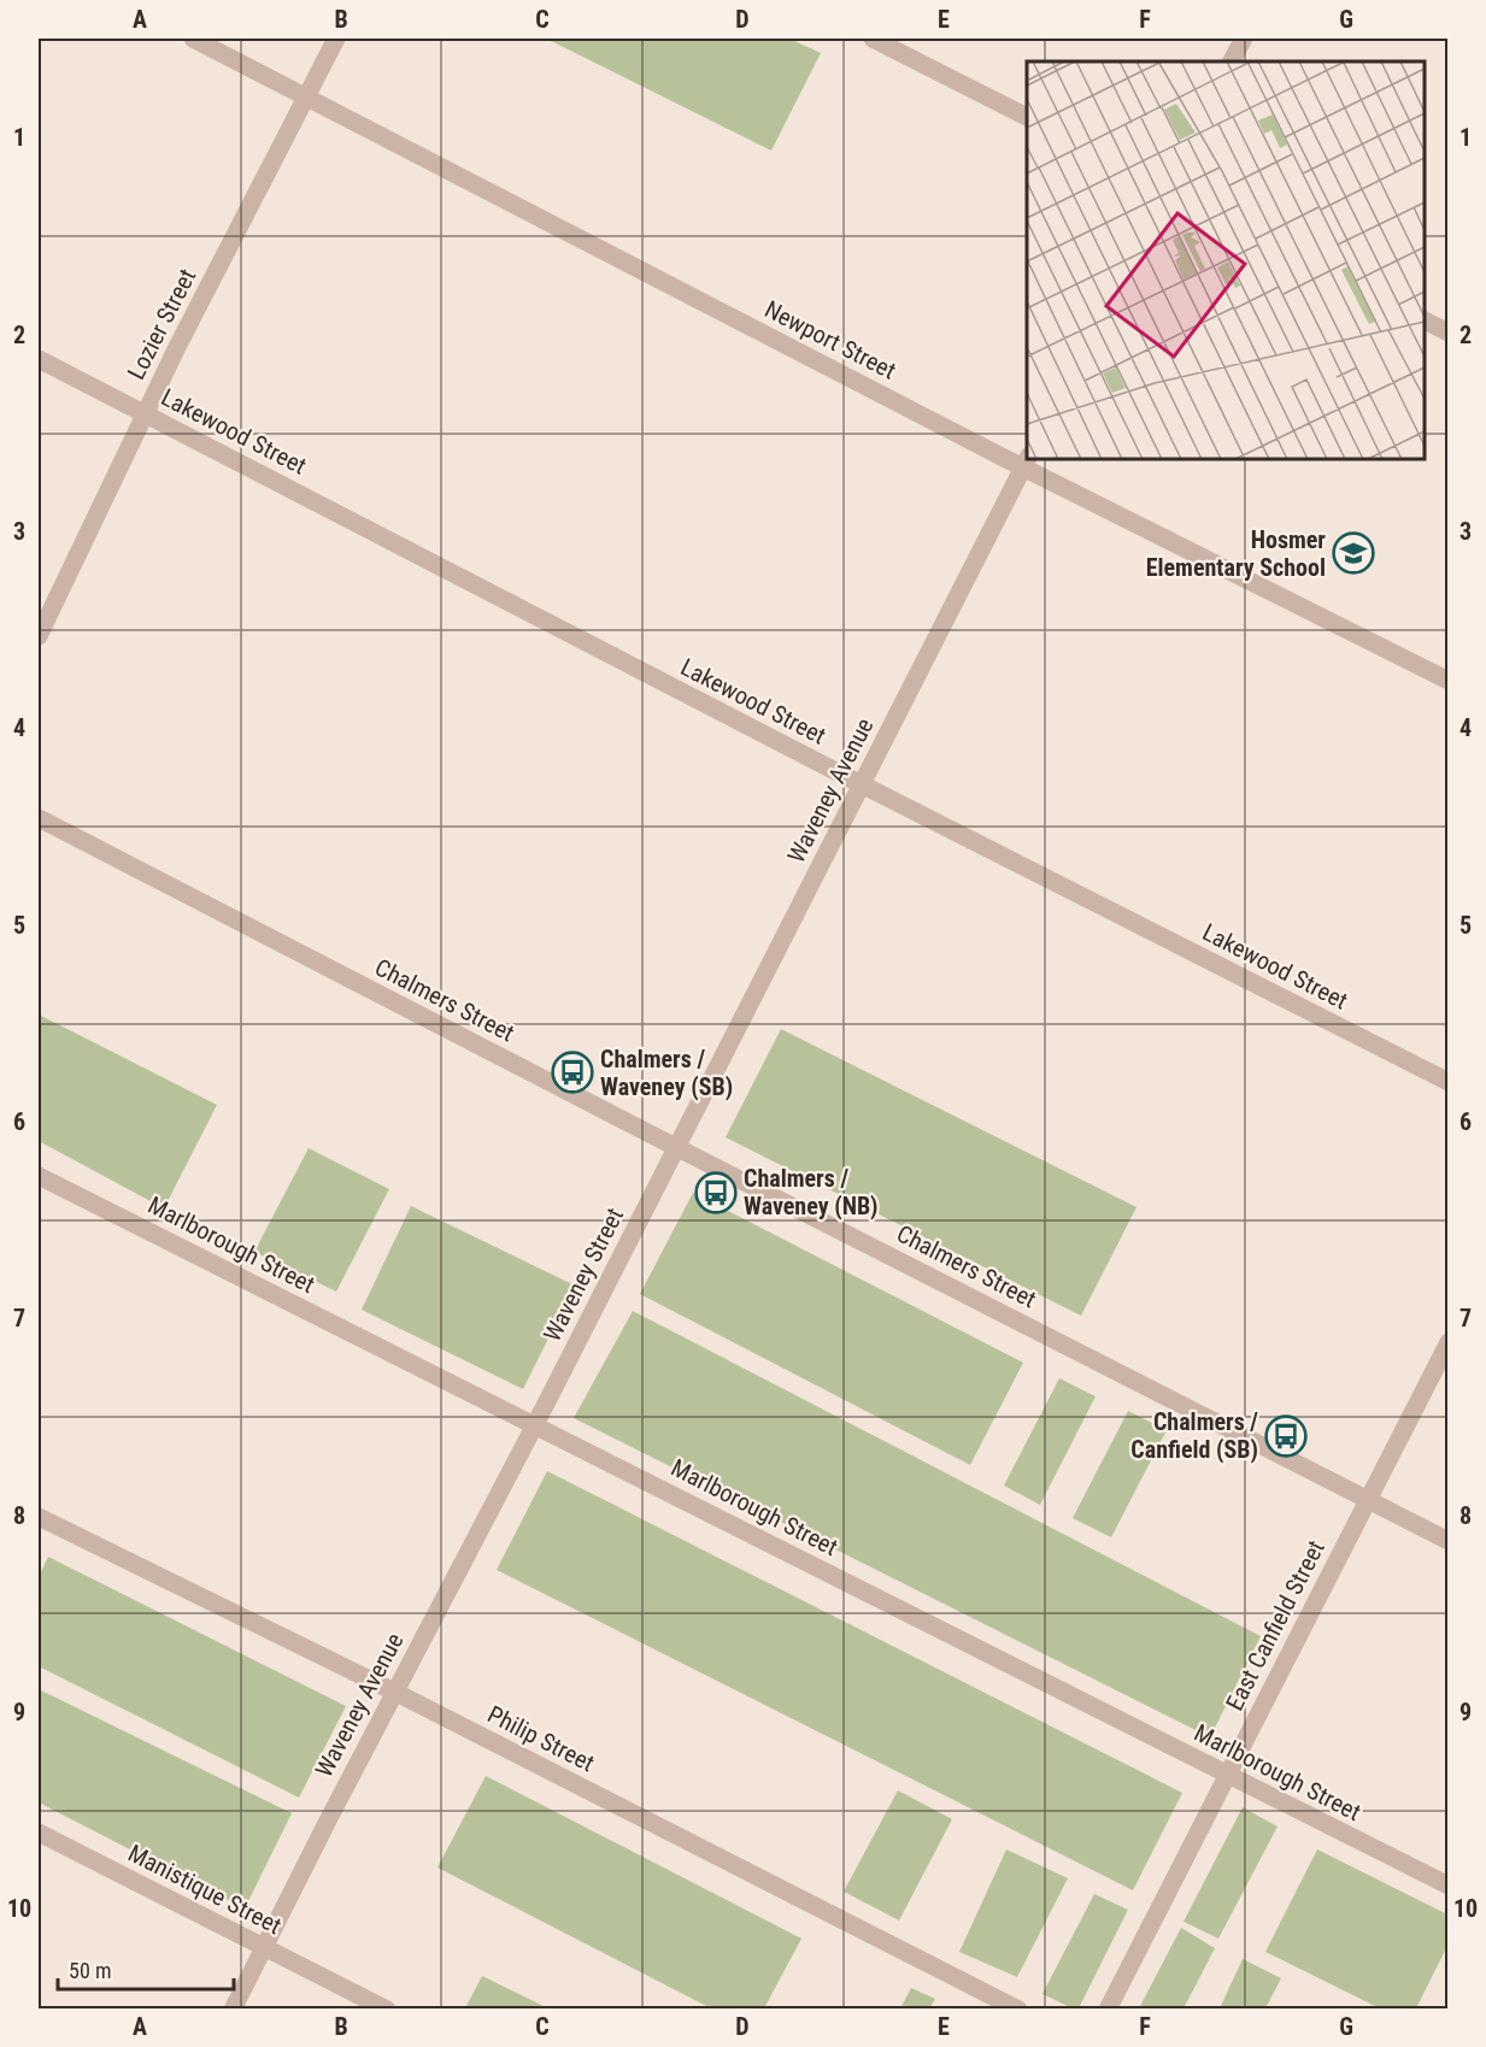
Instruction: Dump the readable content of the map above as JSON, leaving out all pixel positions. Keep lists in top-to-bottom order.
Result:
{
  "streets": {
    "street": [
      "Lozier Street",
      "Newport Street",
      "Lakewood Street",
      "Waveney Avenue",
      "Chalmers Street",
      "Marlborough Street",
      "Waveney Street",
      "East Canfield Street",
      "Philip Street",
      "Manistique Street"
    ]
  },
  "crossings": [
    ["Lozier Street", "Newport Street"],
    ["Lozier Street", "Lakewood Street"],
    ["Newport Street", "Waveney Avenue"],
    ["Lakewood Street", "Waveney Avenue"],
    ["Waveney Avenue", "Chalmers Street"],
    ["Waveney Avenue", "Marlborough Street"],
    ["Waveney Avenue", "Waveney Street"],
    ["Waveney Avenue", "Philip Street"],
    ["Waveney Avenue", "Manistique Street"],
    ["Chalmers Street", "Waveney Street"],
    ["Chalmers Street", "East Canfield Street"],
    ["Marlborough Street", "Waveney Street"],
    ["Marlborough Street", "East Canfield Street"]
  ],
  "places": {
    "school or university": ["Hosmer Elementary School"],
    "bus stop": ["Chalmers / Waveney (SB)", "Chalmers / Waveney (NB)", "Chalmers / Canfield (SB)"]
  },
  "scale_bar": "50 m",
  "grid": {
    "columns": [
      "A",
      "B",
      "C",
      "D",
      "E",
      "F",
      "G"
    ],
    "rows": [
      "1",
      "2",
      "3",
      "4",
      "5",
      "6",
      "7",
      "8",
      "9",
      "10"
    ]
  }
}
